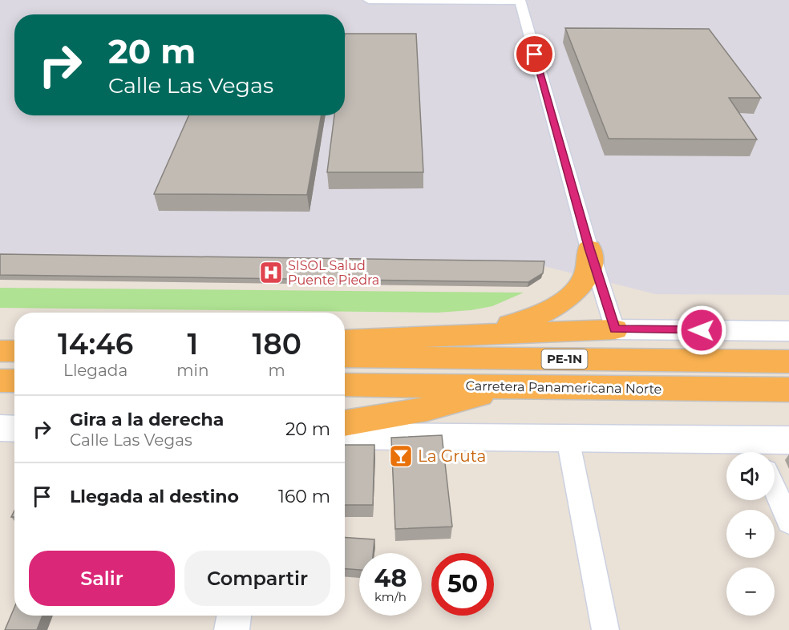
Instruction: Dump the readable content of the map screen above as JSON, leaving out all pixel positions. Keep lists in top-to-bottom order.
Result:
{
  "streets": {
    "highway": ["PE-1N", "Carretera Panamericana Norte"]
  },
  "places": {
    "hospital": ["SISOL Salud Puente Piedra"],
    "bar": ["La Gruta"]
  },
  "page": {
    "turn": ["20 m", "Calle Las Vegas"],
    "eta": [
      "14:46",
      "Llegada",
      "1",
      "min",
      "180",
      "m"
    ],
    "list": [
      {
        "name": "Gira a la derecha",
        "note": "Calle Las Vegas",
        "value": "20 m"
      },
      {
        "name": "Llegada al destino",
        "value": "160 m"
      }
    ],
    "map_buttons": ["+", "−"],
    "buttons": ["Salir", "Compartir"],
    "speed": "48 km/h",
    "limit": "50"
  }
}
